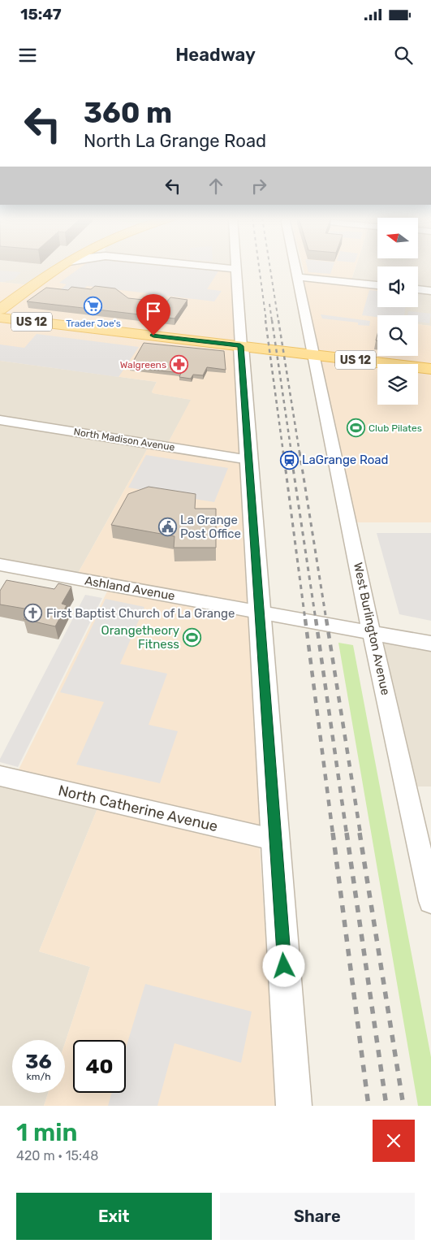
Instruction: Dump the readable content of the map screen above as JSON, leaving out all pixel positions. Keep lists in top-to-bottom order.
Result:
{
  "streets": {
    "main road": ["US 12"],
    "street": [
      "North Madison Avenue",
      "Ashland Avenue",
      "West Burlington Avenue",
      "North Catherine Avenue"
    ]
  },
  "crossings": [
    ["US 12", "West Burlington Avenue"],
    ["Ashland Avenue", "West Burlington Avenue"]
  ],
  "places": {
    "supermarket": ["Trader Joe's"],
    "pharmacy": ["Walgreens"],
    "sports": ["Club Pilates", "Orangetheory Fitness"],
    "station": ["LaGrange Road"],
    "public building": ["La Grange Post Office"],
    "church": ["First Baptist Church of La Grange"]
  },
  "north": "left",
  "page": {
    "status": "15:47",
    "header": "Headway",
    "turn": ["360 m", "North La Grange Road"],
    "speed": "36 km/h",
    "limit": "40",
    "heading": ["1 min", "420 m · 15:48"],
    "buttons": ["Exit", "Share"]
  }
}
